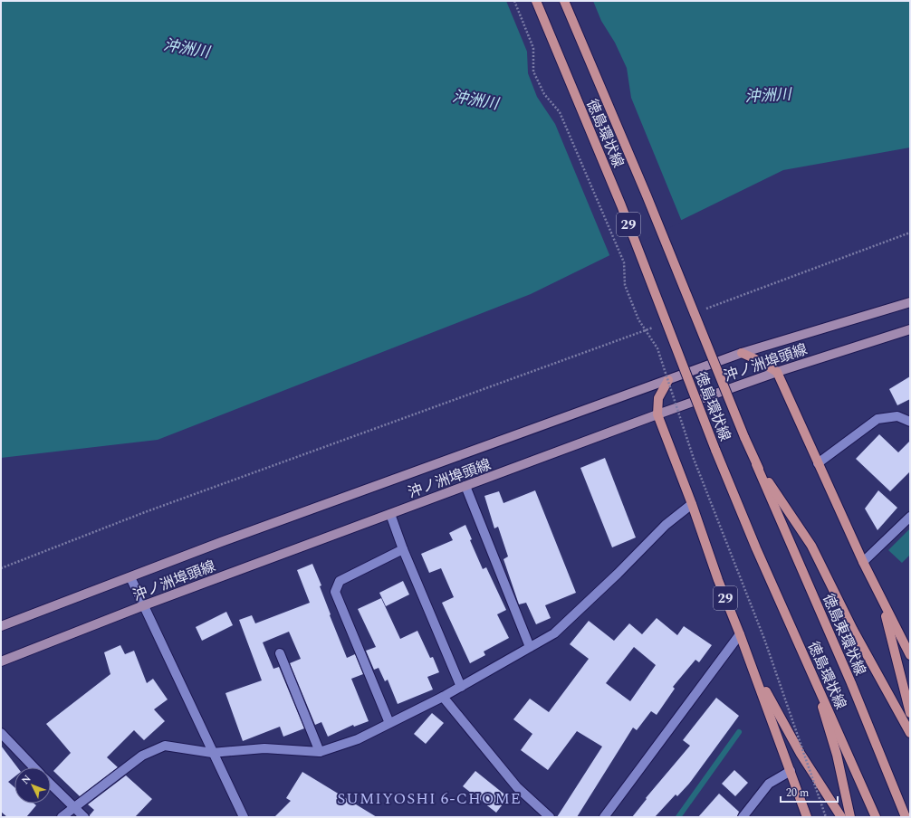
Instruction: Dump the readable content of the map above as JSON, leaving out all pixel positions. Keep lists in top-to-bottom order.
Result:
{
  "streets": {
    "main road": [
      "徳島環状線",
      "29",
      "沖ノ洲埠頭線",
      "徳島東環状線"
    ]
  },
  "crossings": [
    ["徳島環状線", "29"],
    ["徳島環状線", "徳島東環状線"],
    ["29", "沖ノ洲埠頭線"],
    ["29", "徳島東環状線"]
  ],
  "districts": ["SUMIYOSHI 6-CHOME"],
  "water": ["沖洲川"],
  "scale_bar": "20 m",
  "north": "top left"
}
